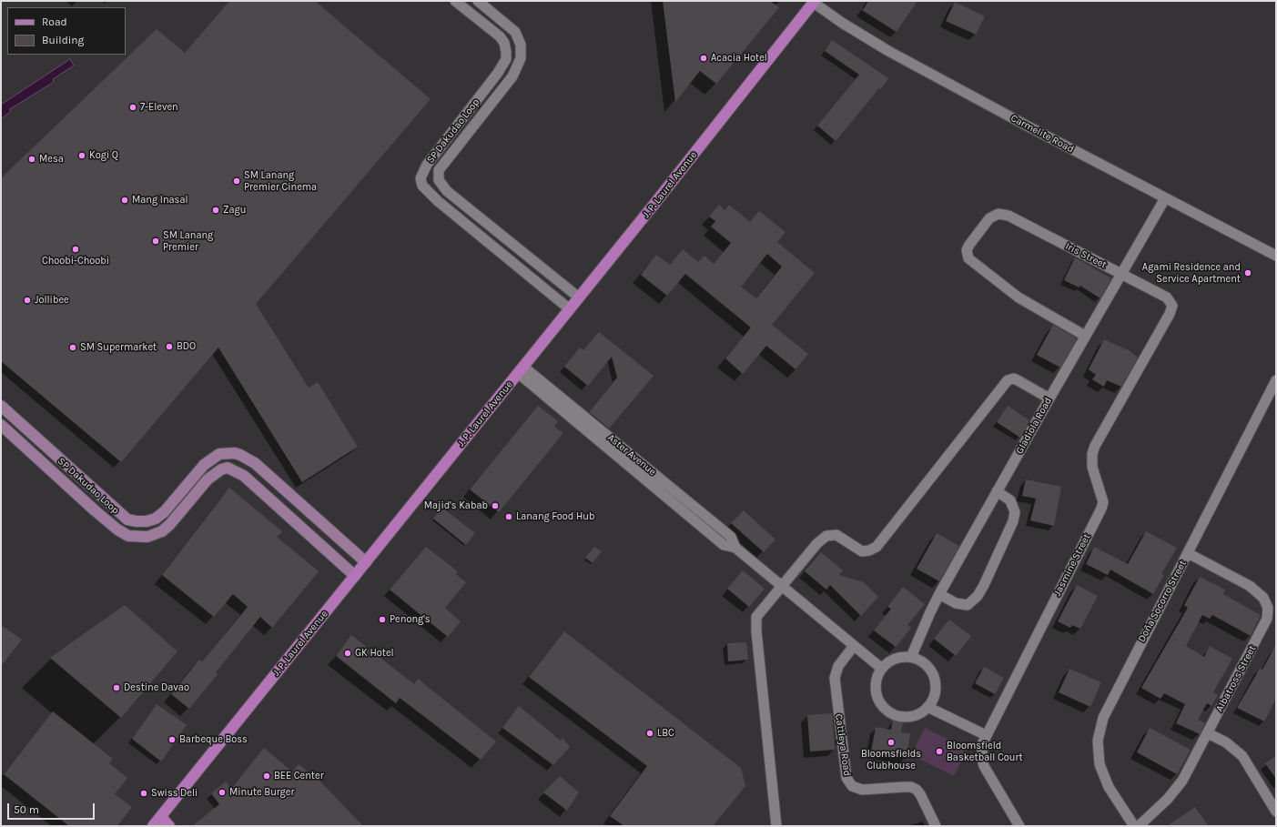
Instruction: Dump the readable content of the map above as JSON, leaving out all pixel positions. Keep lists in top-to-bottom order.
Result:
{
  "streets": {
    "main road": ["J. P. Laurel Avenue"],
    "street": [
      "SP Dakudao Loop",
      "Carmelite Road",
      "Iris Street",
      "Gladiola Road",
      "Aster Avenue",
      "Jasmine Street",
      "Doña Socorro Street",
      "Albatross Street",
      "Cattleya Road"
    ]
  },
  "crossings": [
    ["SP Dakudao Loop", "J. P. Laurel Avenue"],
    ["Carmelite Road", "J. P. Laurel Avenue"],
    ["Carmelite Road", "Gladiola Road"],
    ["J. P. Laurel Avenue", "Aster Avenue"],
    ["Iris Street", "Gladiola Road"],
    ["Iris Street", "Jasmine Street"],
    ["Gladiola Road", "Aster Avenue"],
    ["Aster Avenue", "Cattleya Road"],
    ["Doña Socorro Street", "Albatross Street"]
  ],
  "places": [
    "Acacia Hotel",
    "7-Eleven",
    "Kogi Q",
    "Mesa",
    "SM Lanang Premier Cinema",
    "Mang Inasal",
    "Zagu",
    "SM Lanang Premier",
    "Choobi-Choobi",
    "Agami Residence and Service Apartment",
    "Jollibee",
    "BDO",
    "SM Supermarket",
    "Majid's Kabab",
    "Lanang Food Hub",
    "Penong's",
    "GK Hotel",
    "Destine Davao",
    "LBC",
    "Barbeque Boss",
    "Bloomsfields Clubhouse",
    "Bloomsfield Basketball Court",
    "BEE Center",
    "Minute Burger",
    "Swiss Deli"
  ],
  "legend": ["Road", "Building"],
  "scale_bar": "50 m"
}
